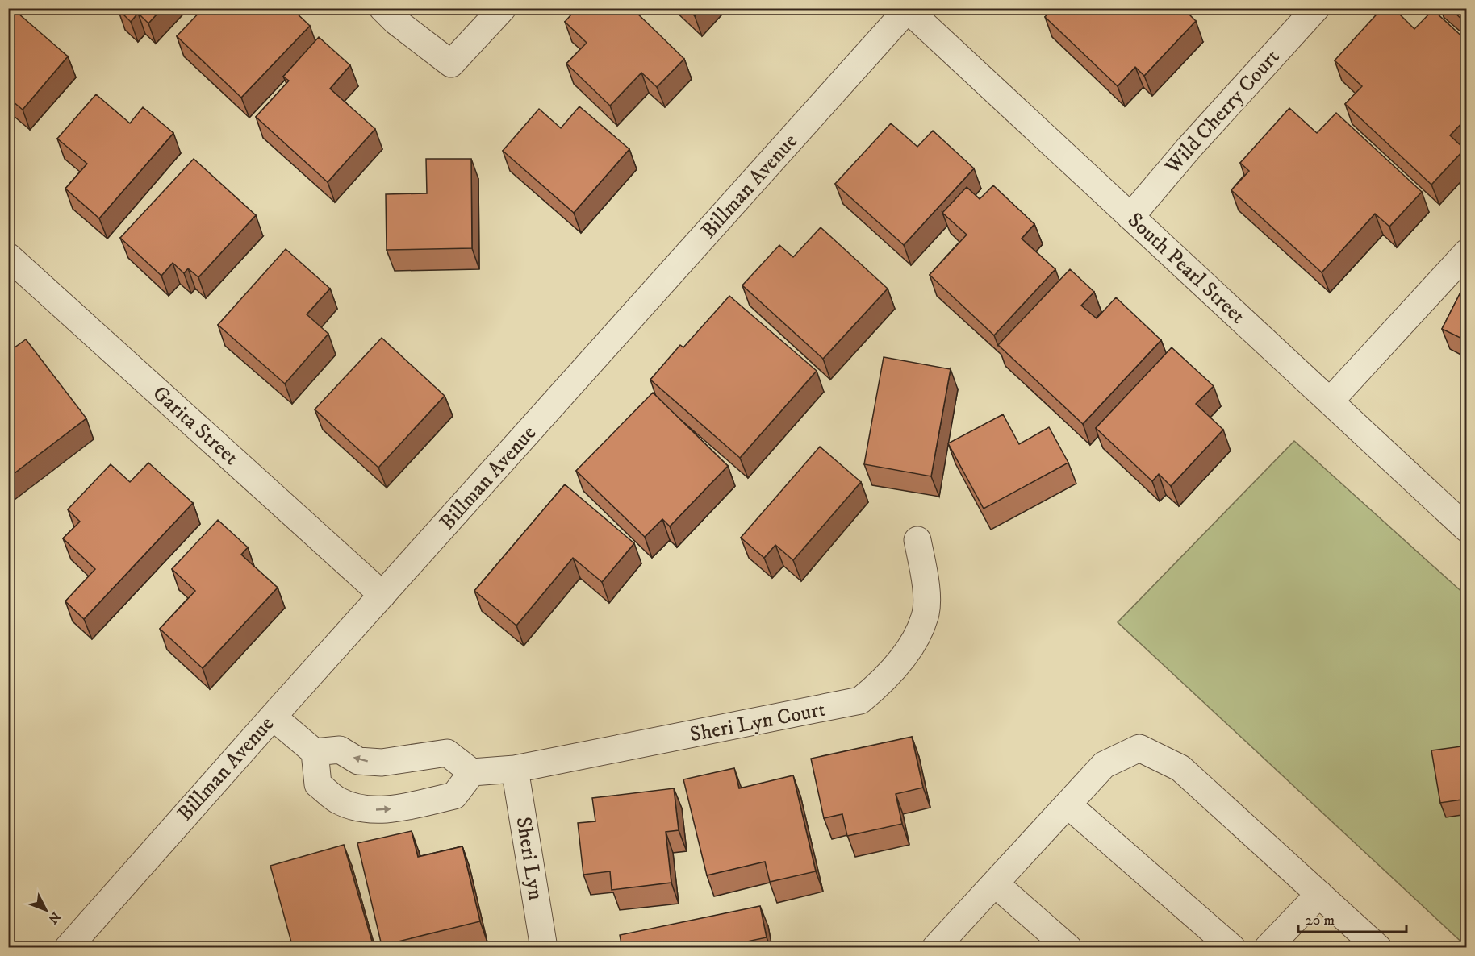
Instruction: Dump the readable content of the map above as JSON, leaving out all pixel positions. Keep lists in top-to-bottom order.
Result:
{
  "streets": {
    "street": [
      "Wild Cherry Court",
      "Billman Avenue",
      "South Pearl Street",
      "Garita Street",
      "Sheri Lyn Court",
      "Sheri Lyn"
    ]
  },
  "crossings": [
    ["Wild Cherry Court", "South Pearl Street"],
    ["Billman Avenue", "South Pearl Street"],
    ["Billman Avenue", "Garita Street"],
    ["Sheri Lyn Court", "Sheri Lyn"]
  ],
  "scale_bar": "20 m",
  "north": "bottom right"
}
